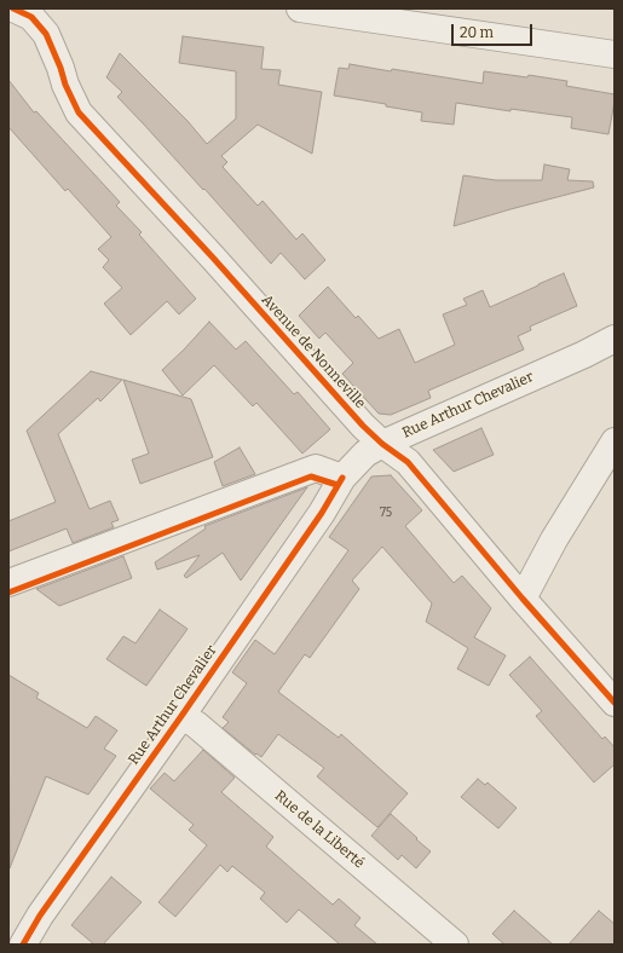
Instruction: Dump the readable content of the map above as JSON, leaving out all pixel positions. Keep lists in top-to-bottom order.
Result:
{
  "streets": {
    "street": ["Avenue de Nonneville", "Rue Arthur Chevalier", "Rue de la Liberté"]
  },
  "crossings": [
    ["Avenue de Nonneville", "Rue Arthur Chevalier"],
    ["Rue Arthur Chevalier", "Rue de la Liberté"]
  ],
  "house_numbers": ["75"],
  "scale_bar": "20 m"
}
